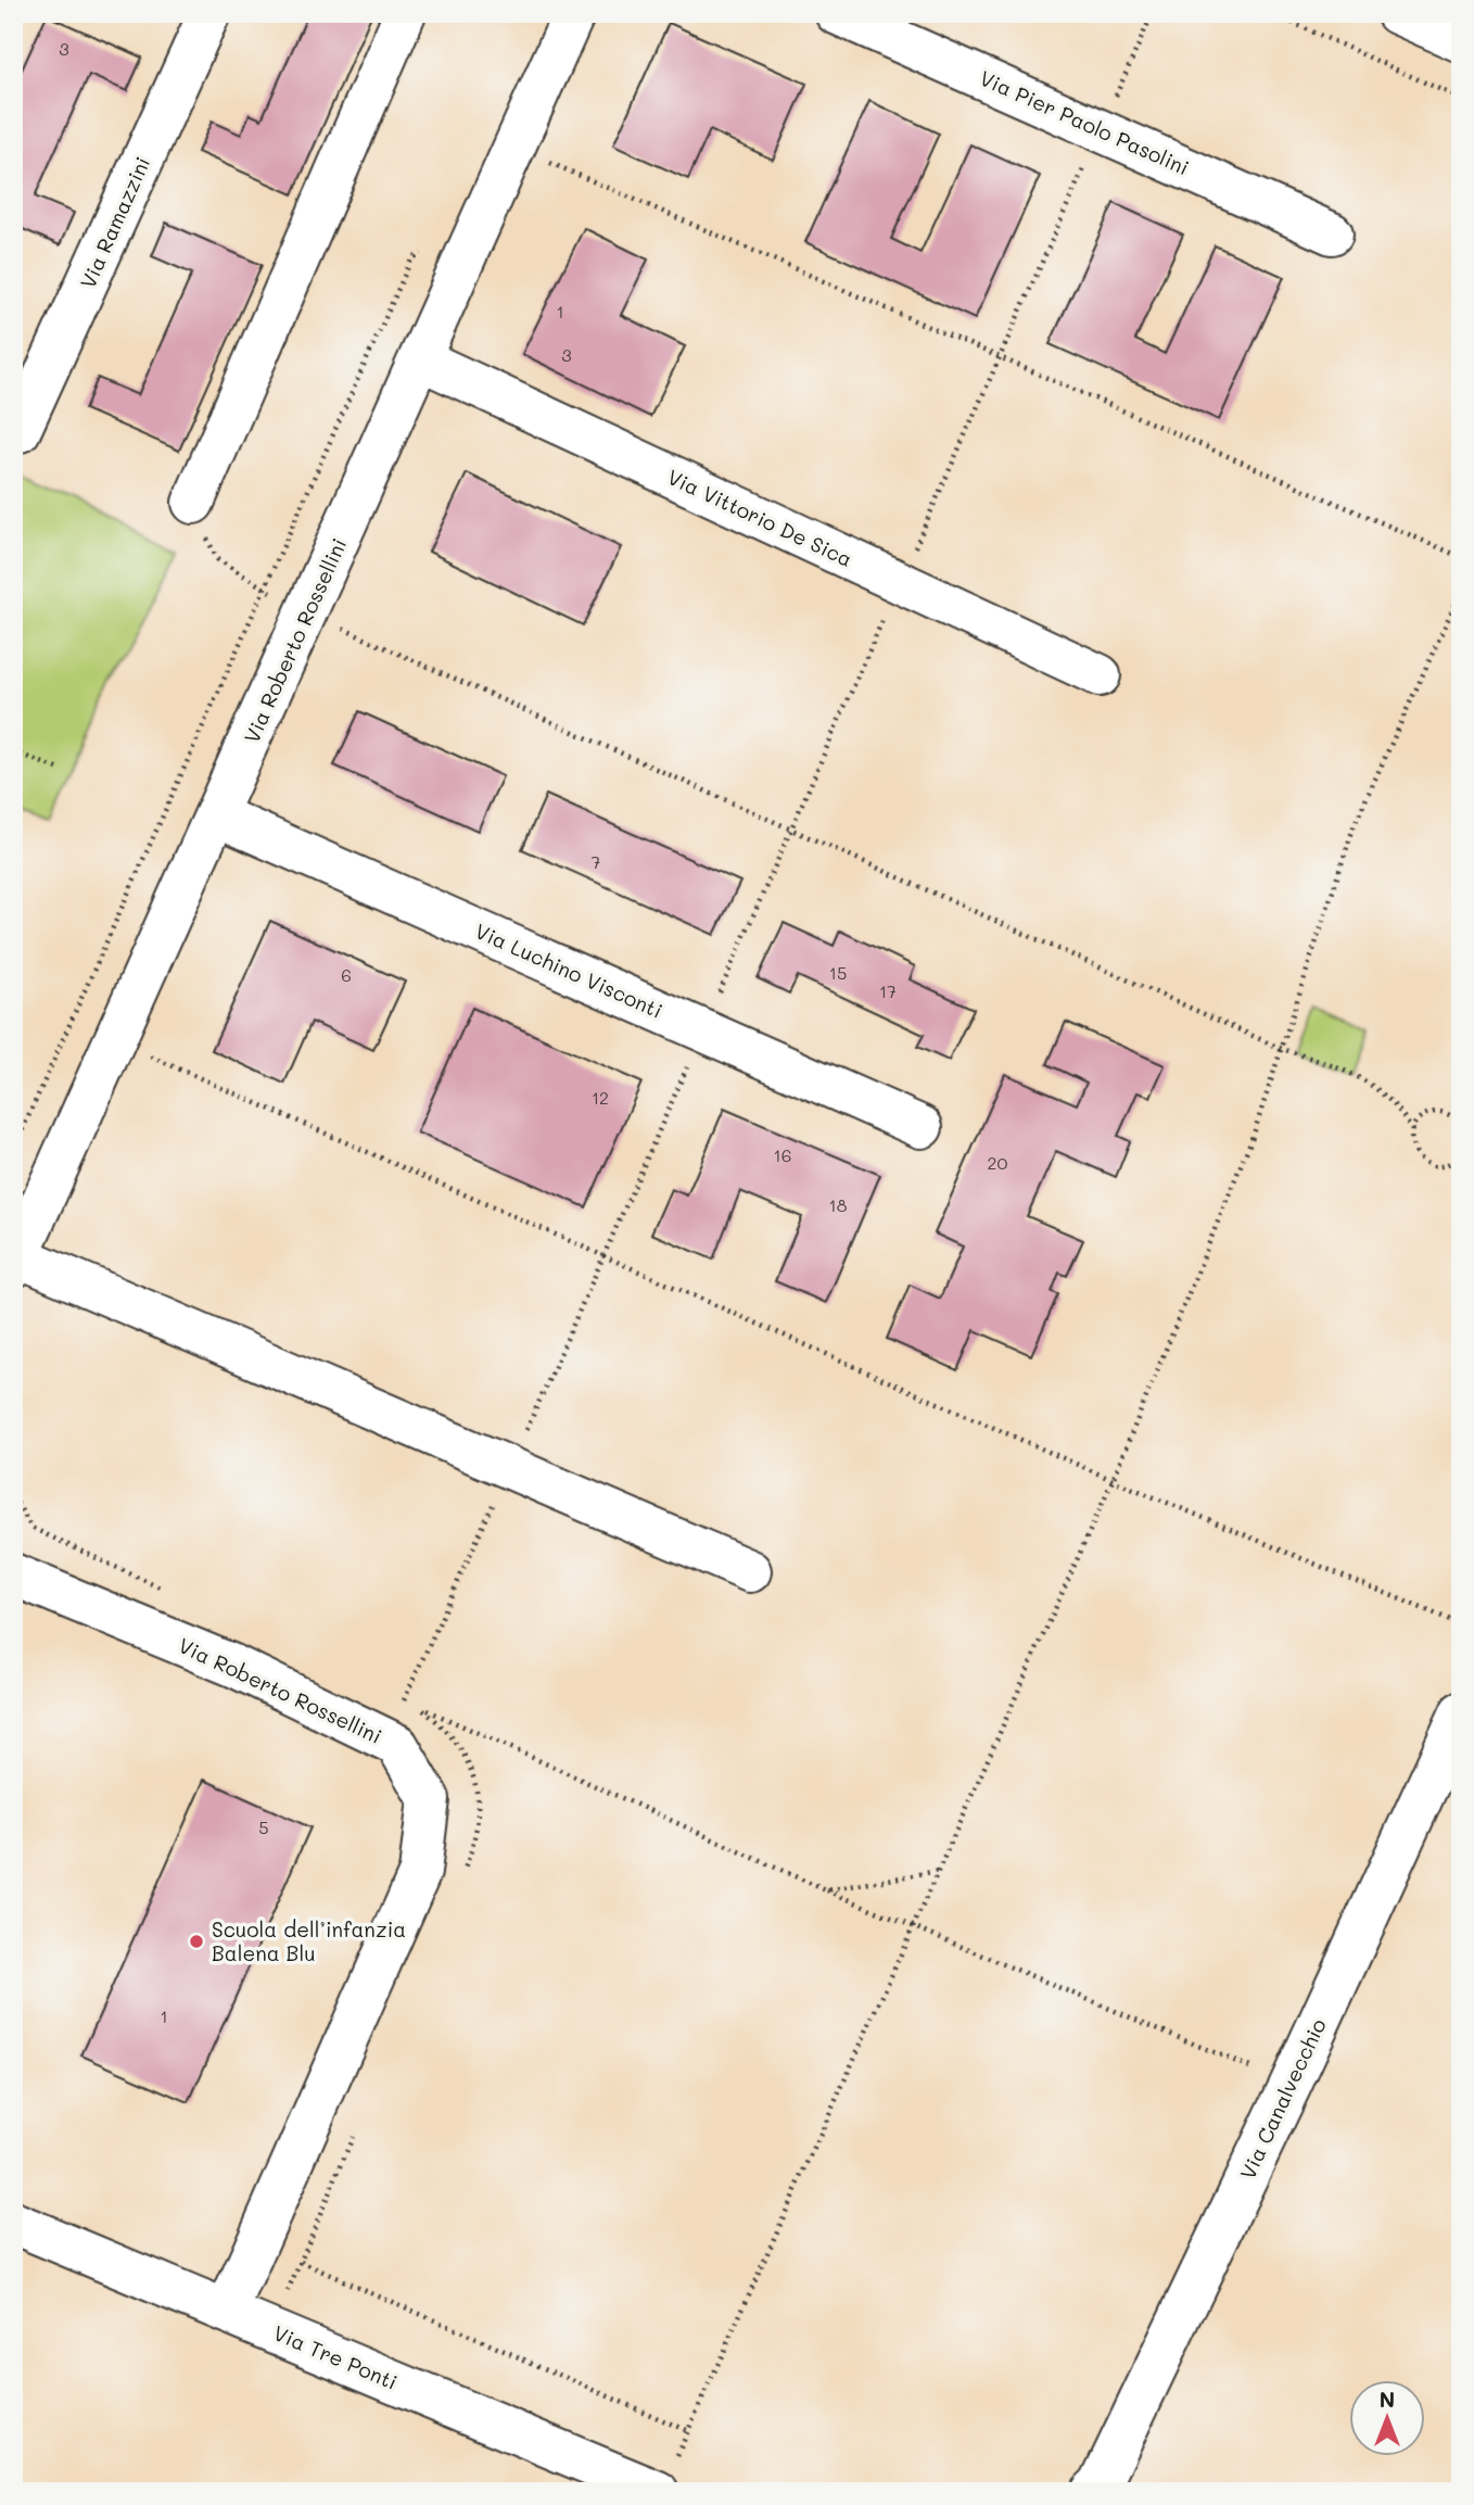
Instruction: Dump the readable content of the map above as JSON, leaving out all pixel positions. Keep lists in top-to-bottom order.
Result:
{
  "streets": {
    "street": [
      "Via Pier Paolo Pasolini",
      "Via Ramazzini",
      "Via Vittorio De Sica",
      "Via Roberto Rossellini",
      "Via Luchino Visconti",
      "Via Canalvecchio",
      "Via Tre Ponti"
    ]
  },
  "crossings": [
    ["Via Vittorio De Sica", "Via Roberto Rossellini"],
    ["Via Roberto Rossellini", "Via Luchino Visconti"],
    ["Via Roberto Rossellini", "Via Tre Ponti"]
  ],
  "places": ["Scuola dell’infanzia Balena Blu"],
  "house_numbers": [
    "3",
    "1",
    "3",
    "7",
    "15",
    "6",
    "17",
    "12",
    "16",
    "20",
    "18",
    "5",
    "1"
  ],
  "north": "top"
}
